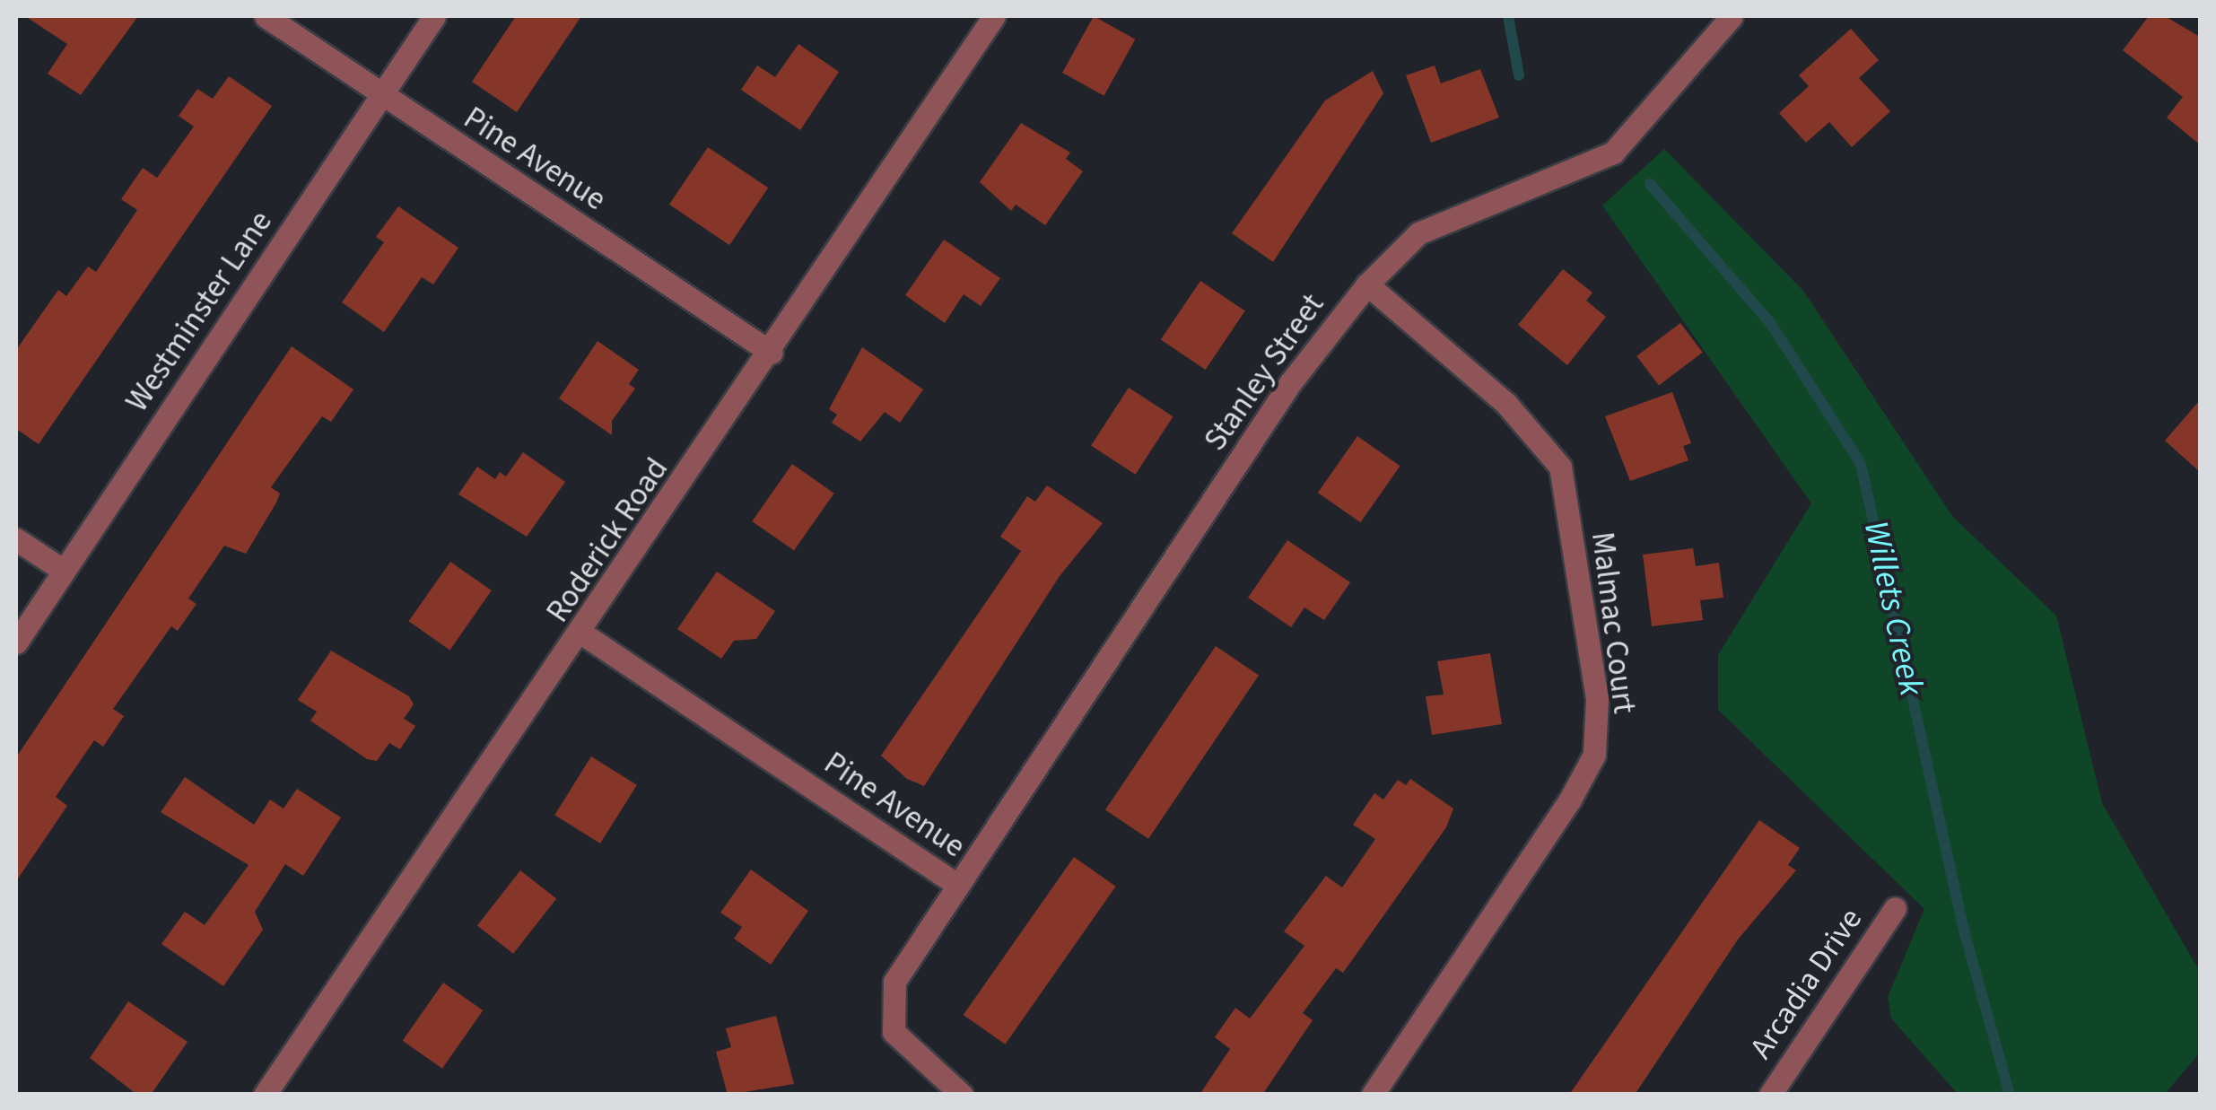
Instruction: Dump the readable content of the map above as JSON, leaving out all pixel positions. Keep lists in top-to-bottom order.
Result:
{
  "streets": {
    "street": [
      "Pine Avenue",
      "Westminster Lane",
      "Stanley Street",
      "Roderick Road",
      "Malmac Court",
      "Arcadia Drive"
    ]
  },
  "crossings": [
    ["Pine Avenue", "Westminster Lane"],
    ["Pine Avenue", "Stanley Street"],
    ["Pine Avenue", "Roderick Road"],
    ["Stanley Street", "Malmac Court"]
  ],
  "water": ["Willets Creek"]
}
